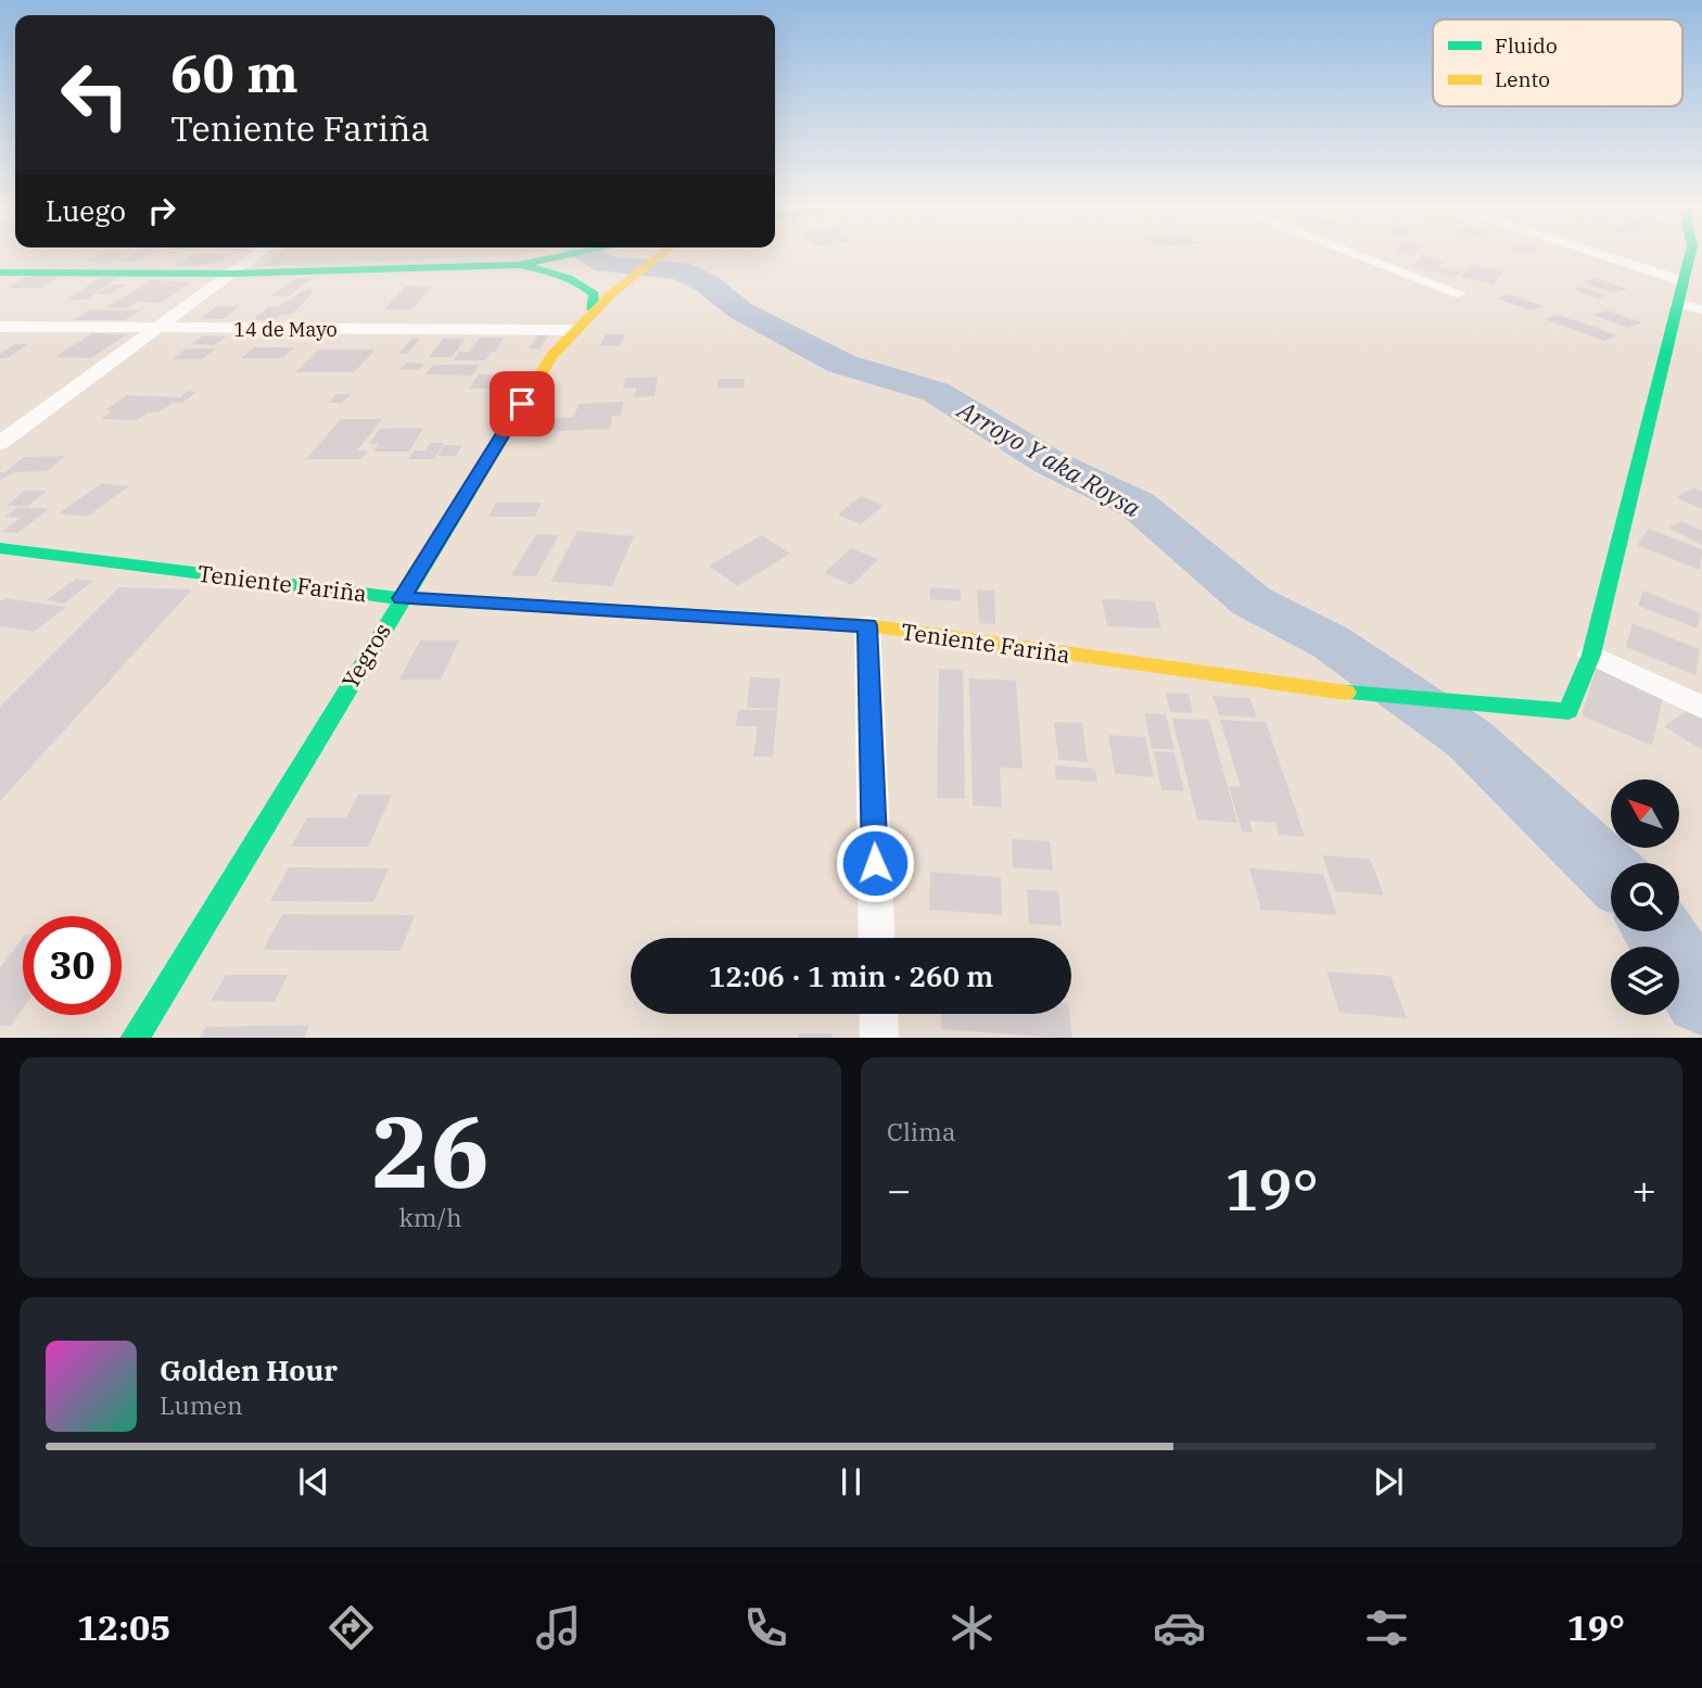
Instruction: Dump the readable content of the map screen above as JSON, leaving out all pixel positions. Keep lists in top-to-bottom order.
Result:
{
  "streets": {
    "street": ["14 de Mayo", "Teniente Fariña", "Yegros"]
  },
  "crossings": [
    ["14 de Mayo", "Yegros"],
    ["Teniente Fariña", "Yegros"]
  ],
  "water": ["Arroyo Y aka Roysa"],
  "legend": ["Fluido", "Lento"],
  "north": "top left",
  "page": {
    "turn": ["60 m", "Teniente Fariña"],
    "then": "Luego",
    "limit": "30",
    "trip": "12:06 · 1 min · 260 m",
    "tile": [
      ["26", "km/h"],
      "Clima"
    ],
    "heat": ["−", "19°", "+"],
    "song": ["Golden Hour", "Lumen"],
    "tabs": ["12:05", "19°"]
  }
}
